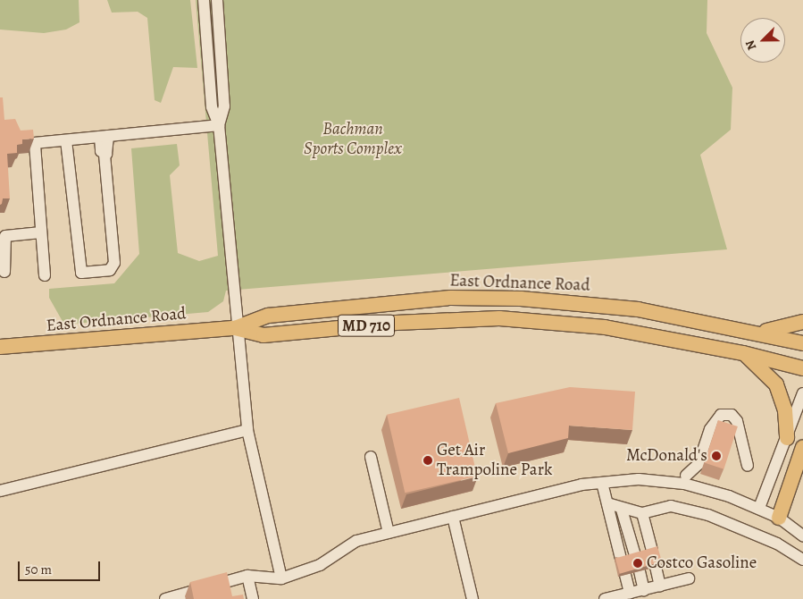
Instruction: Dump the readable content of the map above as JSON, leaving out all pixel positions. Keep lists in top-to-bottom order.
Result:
{
  "streets": {
    "main road": ["East Ordnance Road", "MD 710"]
  },
  "parks": ["Bachman Sports Complex"],
  "places": ["McDonald's", "Get Air Trampoline Park", "Costco Gasoline"],
  "scale_bar": "50 m",
  "north": "bottom left"
}
